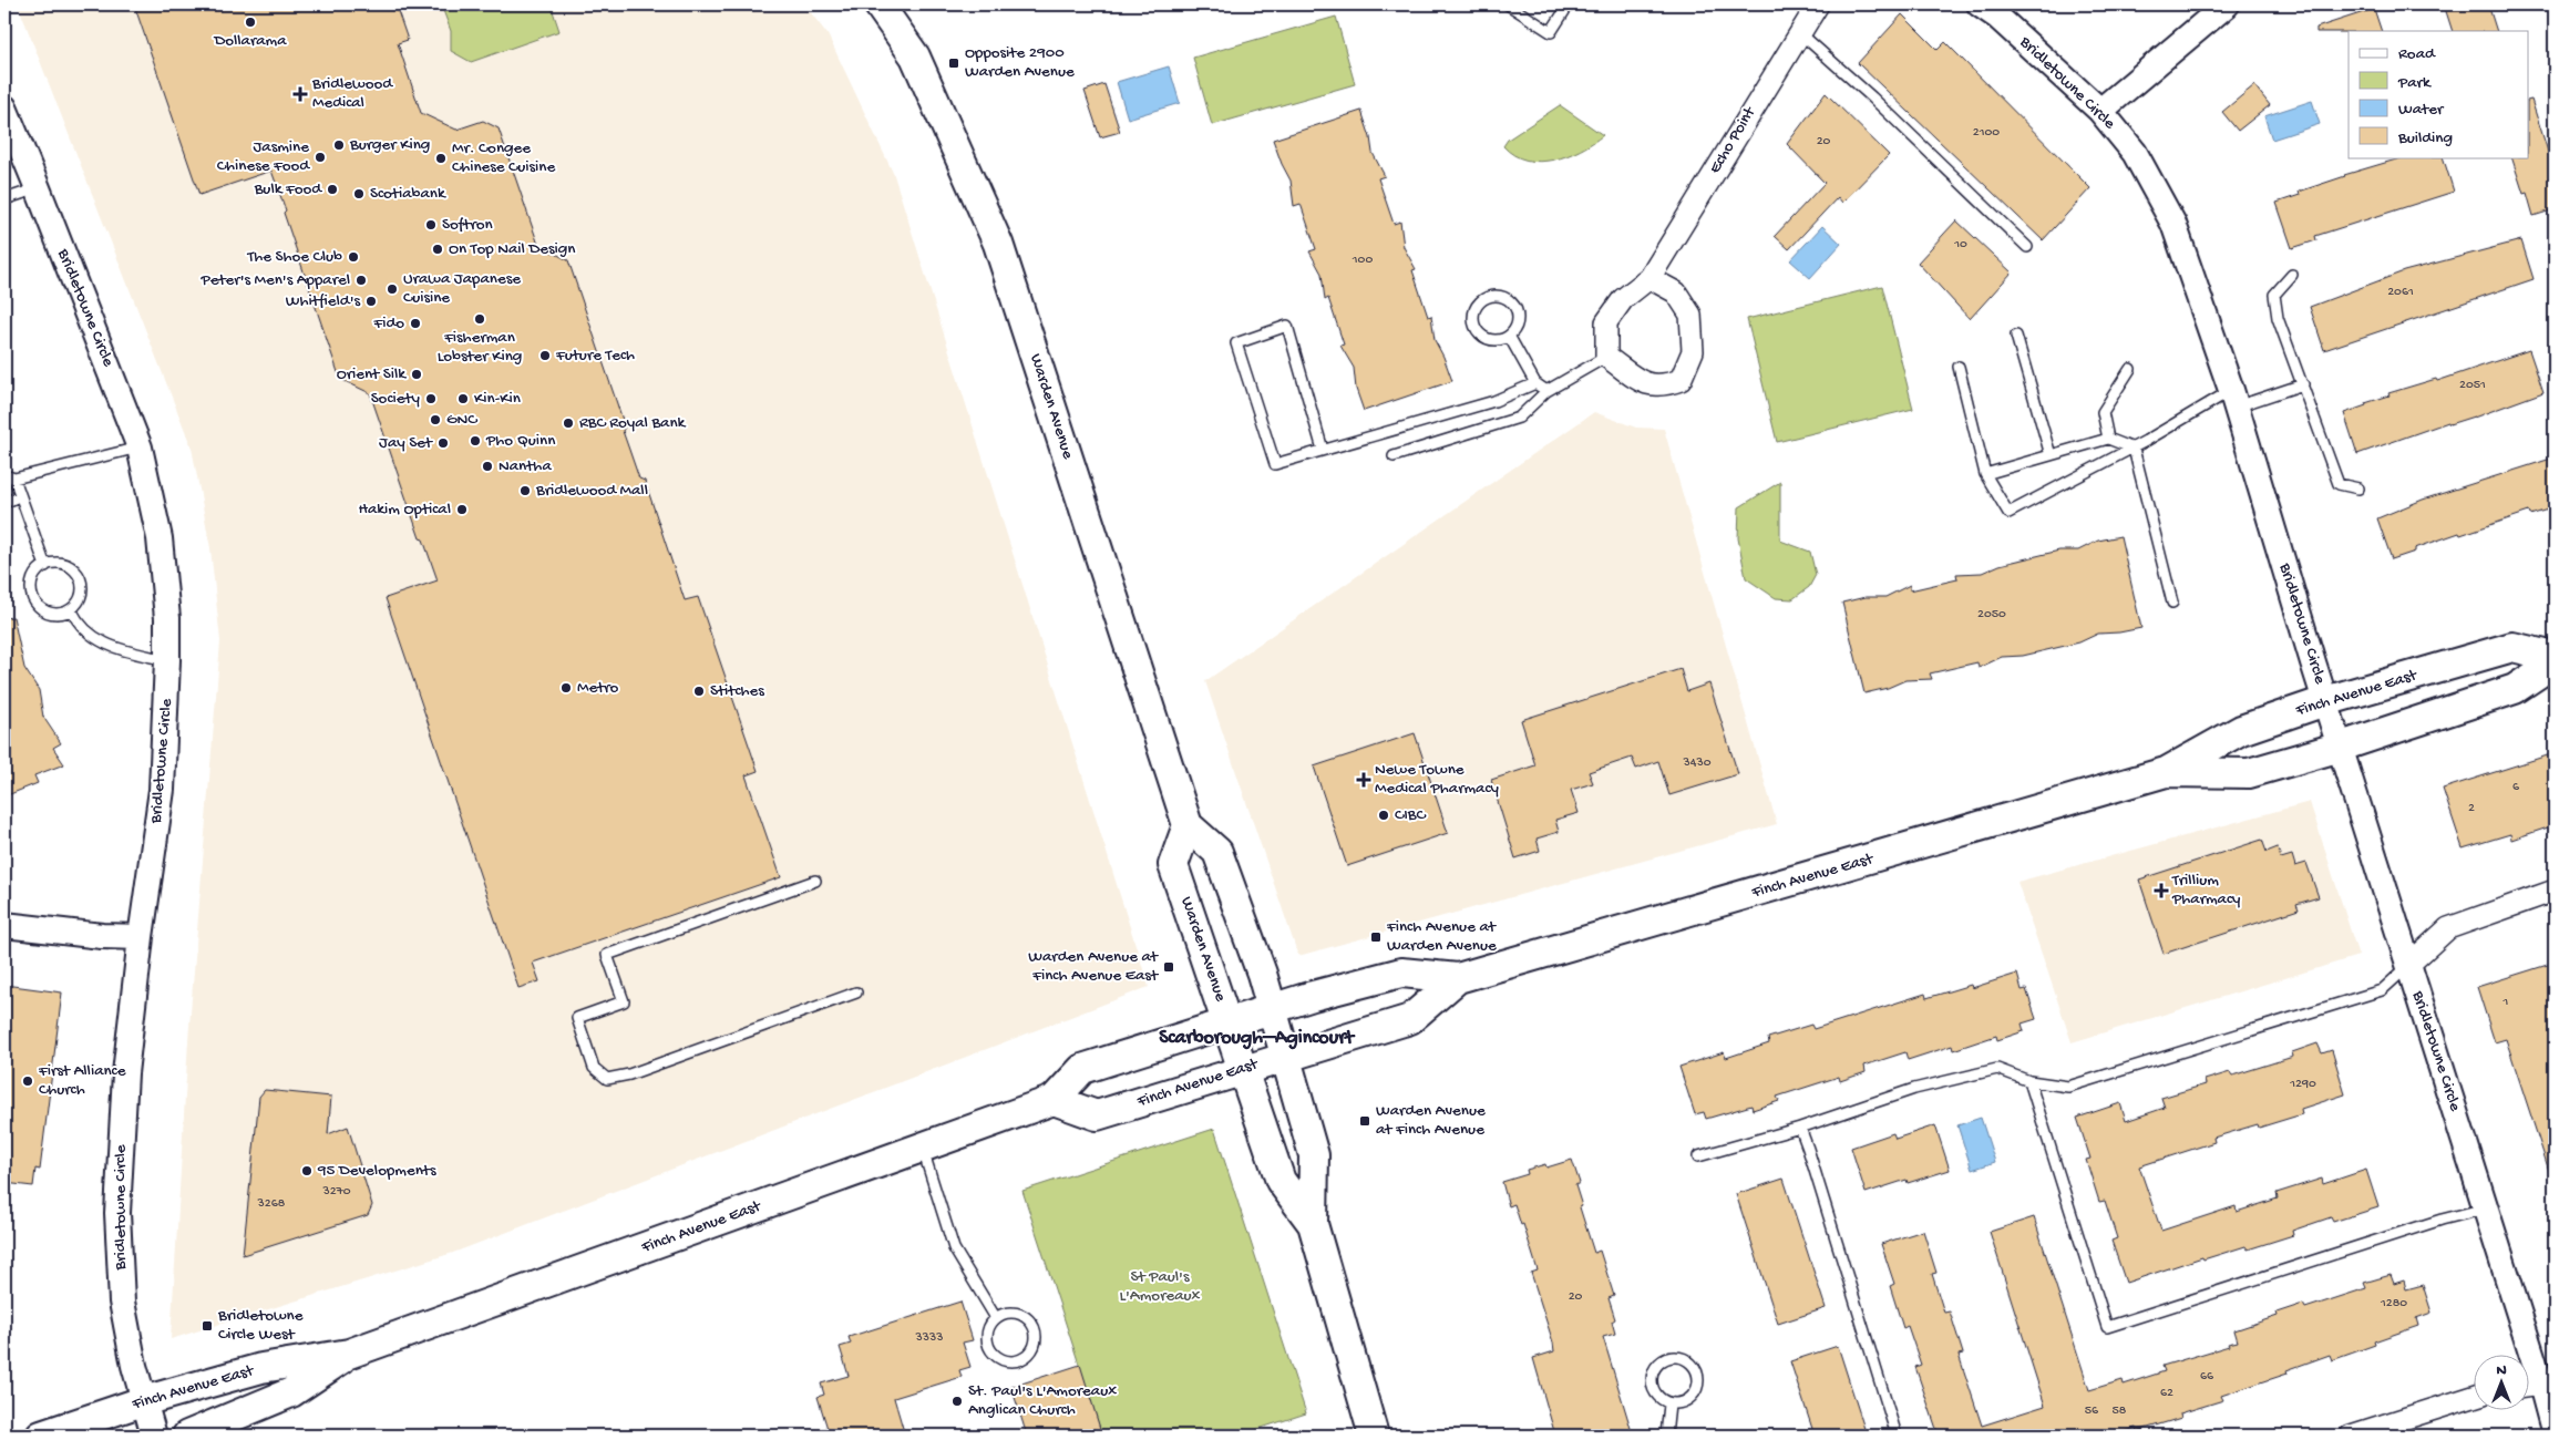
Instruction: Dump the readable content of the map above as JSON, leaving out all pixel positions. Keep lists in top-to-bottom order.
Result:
{
  "streets": {
    "main road": ["Warden Avenue", "Finch Avenue East"],
    "street": ["Bridletowne Circle", "Echo Point"]
  },
  "crossings": [
    ["Bridletowne Circle", "Finch Avenue East"],
    ["Warden Avenue", "Finch Avenue East"]
  ],
  "districts": ["Scarborough–Agincourt"],
  "parks": ["St Paul's L'Amoreaux"],
  "places": {
    "other": [
      "Dollarama",
      "Burger King",
      "Jasmine Chinese Food",
      "Mr. Congee Chinese Cuisine",
      "Bulk Food",
      "Scotiabank",
      "Softron",
      "On Top Nail Design",
      "The Shoe Club",
      "Peter's Men's Apparel",
      "Urawa Japanese Cuisine",
      "Whitfield's",
      "Fisherman Lobster King",
      "Fido",
      "Future Tech",
      "Orient Silk",
      "Society",
      "Kin-Kin",
      "GNC",
      "RBC Royal Bank",
      "Pho Quinn",
      "Jay Set",
      "Nantha",
      "Bridlewood Mall",
      "Hakim Optical",
      "Metro",
      "Stitches",
      "CIBC",
      "First Alliance Church",
      "95 Developments",
      "St. Paul's L'Amoreaux Anglican Church"
    ],
    "transit": [
      "Opposite 2900 Warden Avenue",
      "Finch Avenue at Warden Avenue",
      "Warden Avenue at Finch Avenue East",
      "Warden Avenue at Finch Avenue",
      "Bridletowne Circle West"
    ],
    "health": ["Bridlewood Medical", "Newe Towne Medical Pharmacy", "Trillium Pharmacy"]
  },
  "house_numbers": [
    "2100",
    "20",
    "10",
    "100",
    "2061",
    "2051",
    "2050",
    "3430",
    "6",
    "2",
    "1",
    "1290",
    "3270",
    "3268",
    "20",
    "1280",
    "3333",
    "66",
    "62",
    "56",
    "58"
  ],
  "legend": [
    "Road",
    "Park",
    "Water",
    "Building"
  ],
  "north": "top"
}
